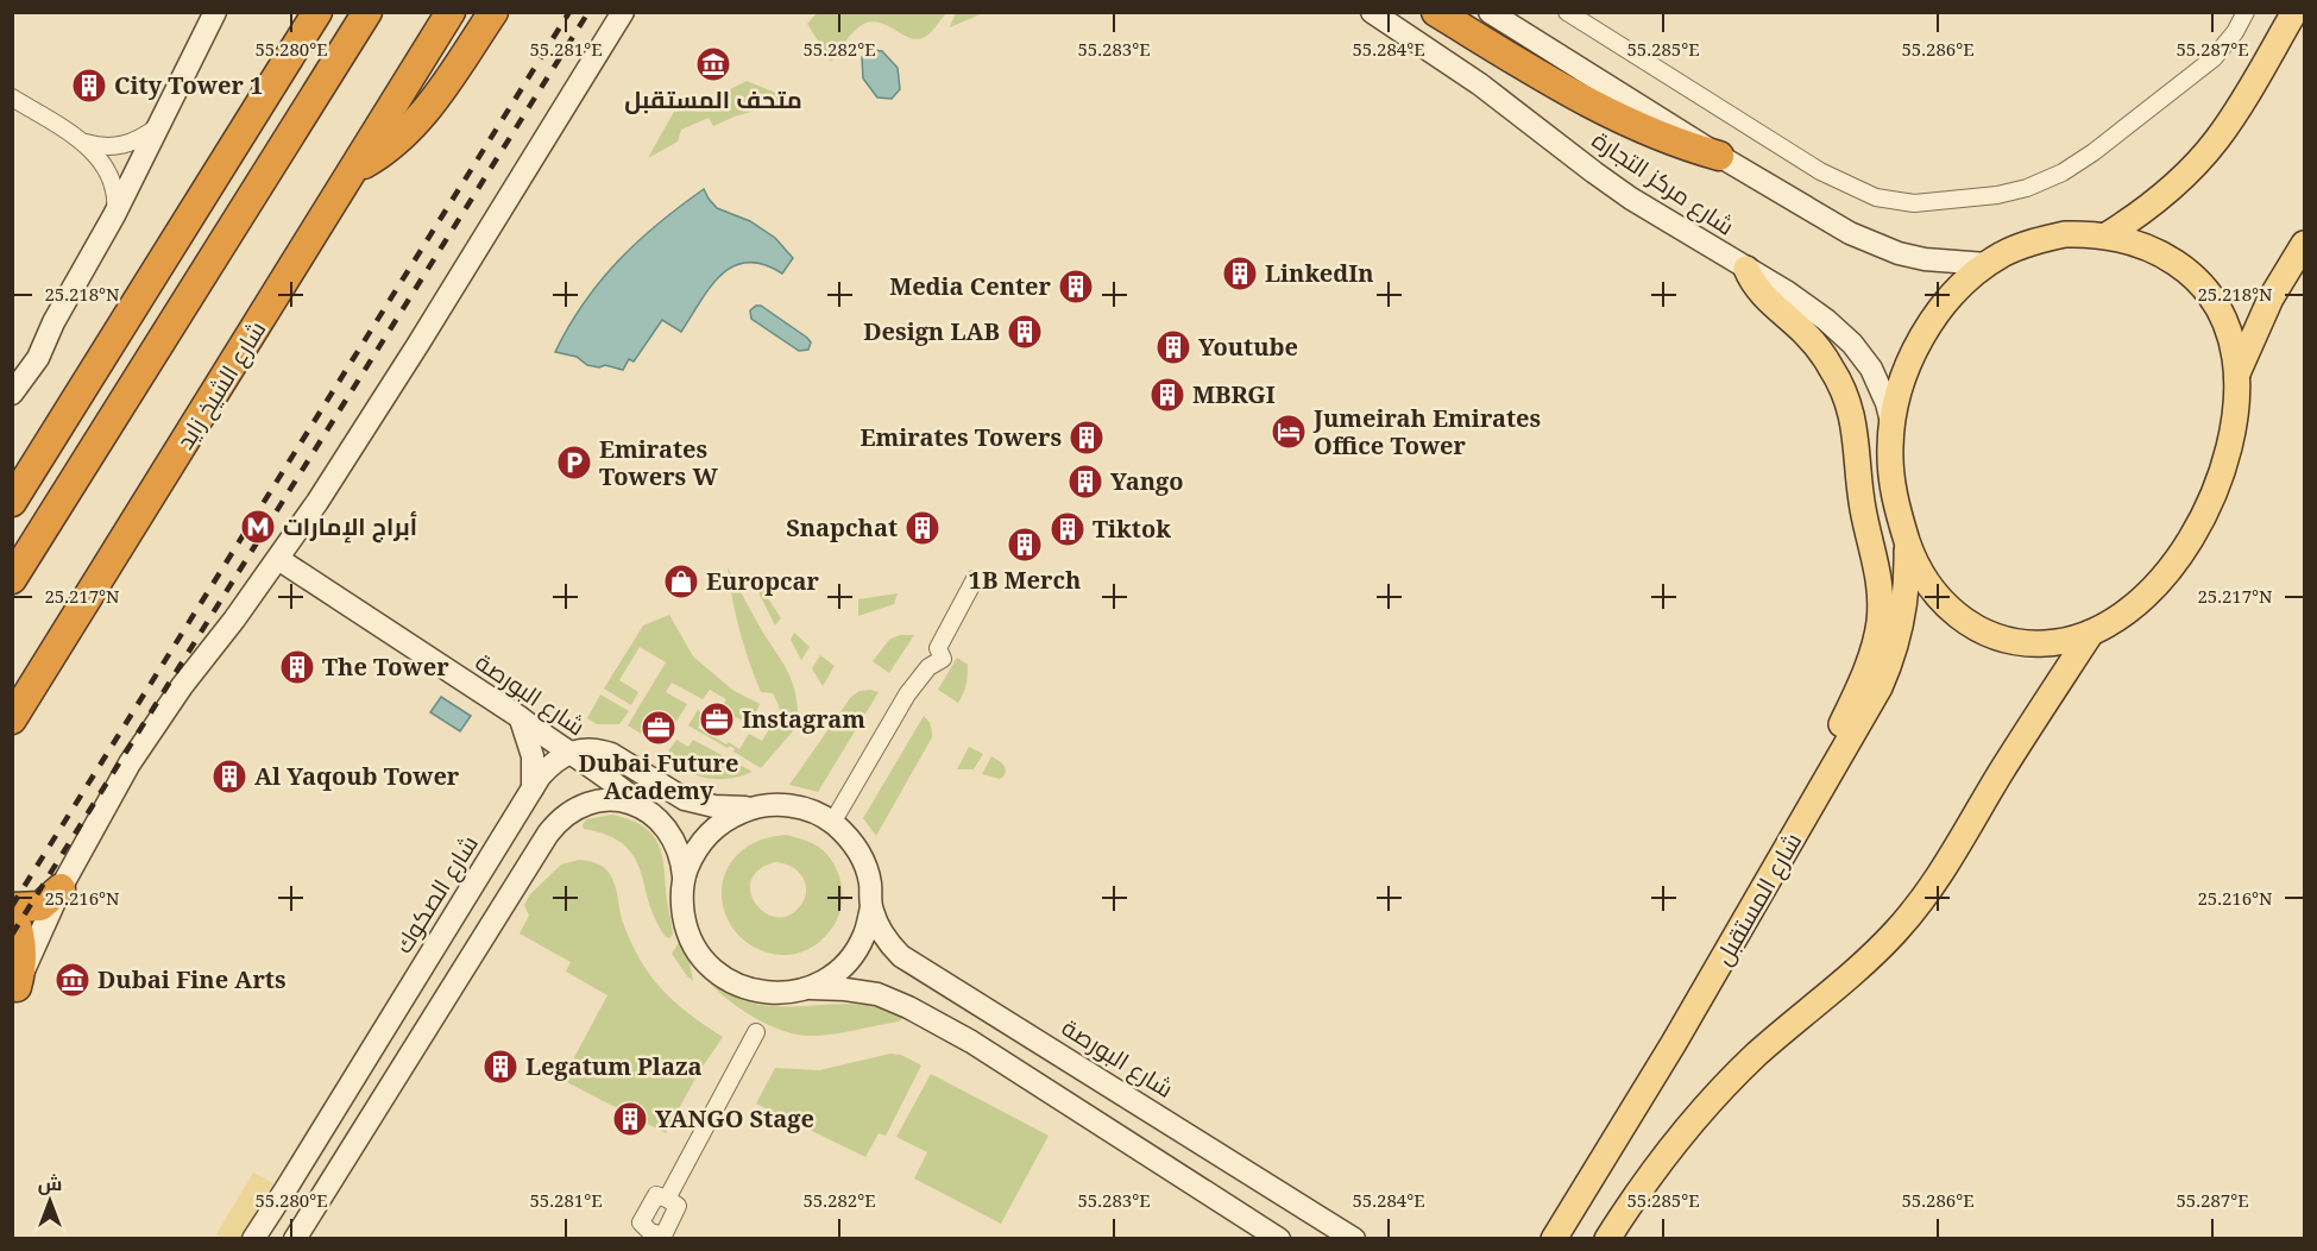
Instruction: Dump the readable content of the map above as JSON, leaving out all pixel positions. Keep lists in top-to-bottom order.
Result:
{
  "streets": {
    "highway": ["شارع الشيخ زايد"],
    "main road": ["شارع المستقبل"],
    "street": ["شارع مركز التجارة", "شارع البورصة", "شارع الصكوك"]
  },
  "crossings": [
    ["شارع البورصة", "شارع الصكوك"]
  ],
  "places": {
    "museum": ["متحف المستقبل", "Dubai Fine Arts"],
    "building": [
      "City Tower 1",
      "LinkedIn",
      "Media Center",
      "Design LAB",
      "Youtube",
      "MBRGI",
      "Emirates Towers",
      "Yango",
      "Snapchat",
      "Tiktok",
      "1B Merch",
      "The Tower",
      "Al Yaqoub Tower",
      "Legatum Plaza",
      "YANGO Stage"
    ],
    "hotel": ["Jumeirah Emirates Office Tower"],
    "parking": ["Emirates Towers W"],
    "metro station": ["أبراج الإمارات"],
    "shop": ["Europcar"],
    "office": ["Instagram", "Dubai Future Academy"]
  },
  "north": "top",
  "coordinates": [
    "55.280°E",
    "55.281°E",
    "55.282°E",
    "55.283°E",
    "55.284°E",
    "55.285°E",
    "55.286°E",
    "55.287°E",
    "25.218°N",
    "25.217°N",
    "25.216°N"
  ]
}
